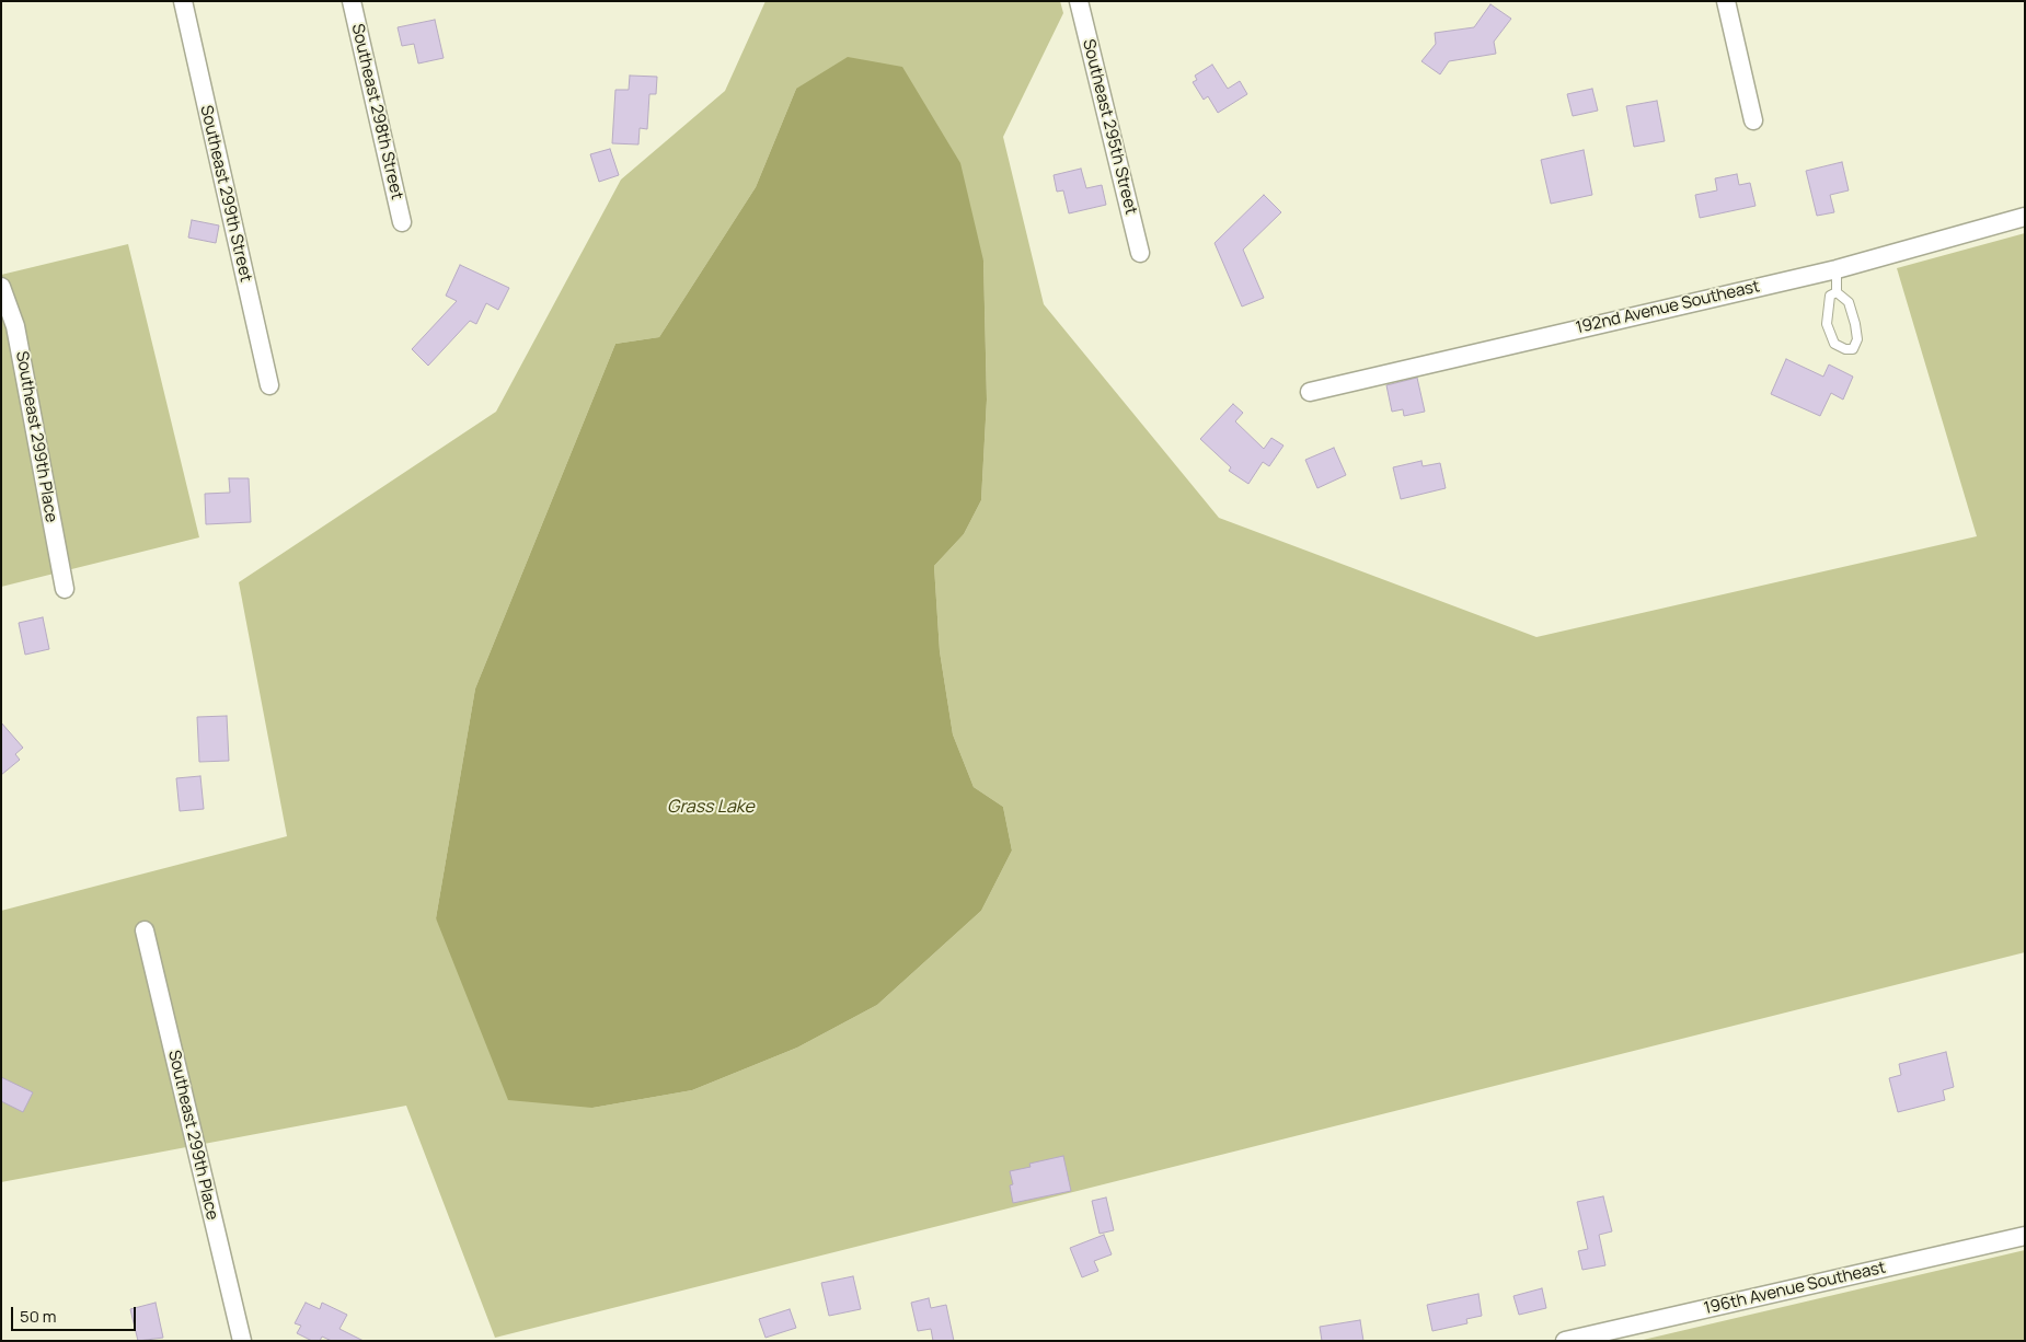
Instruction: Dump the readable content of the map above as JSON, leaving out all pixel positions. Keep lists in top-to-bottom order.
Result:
{
  "streets": {
    "street": [
      "Southeast 298th Street",
      "Southeast 295th Street",
      "Southeast 299th Street",
      "192nd Avenue Southeast",
      "Southeast 299th Place",
      "196th Avenue Southeast"
    ]
  },
  "water": ["Grass Lake"],
  "scale_bar": "50 m"
}
